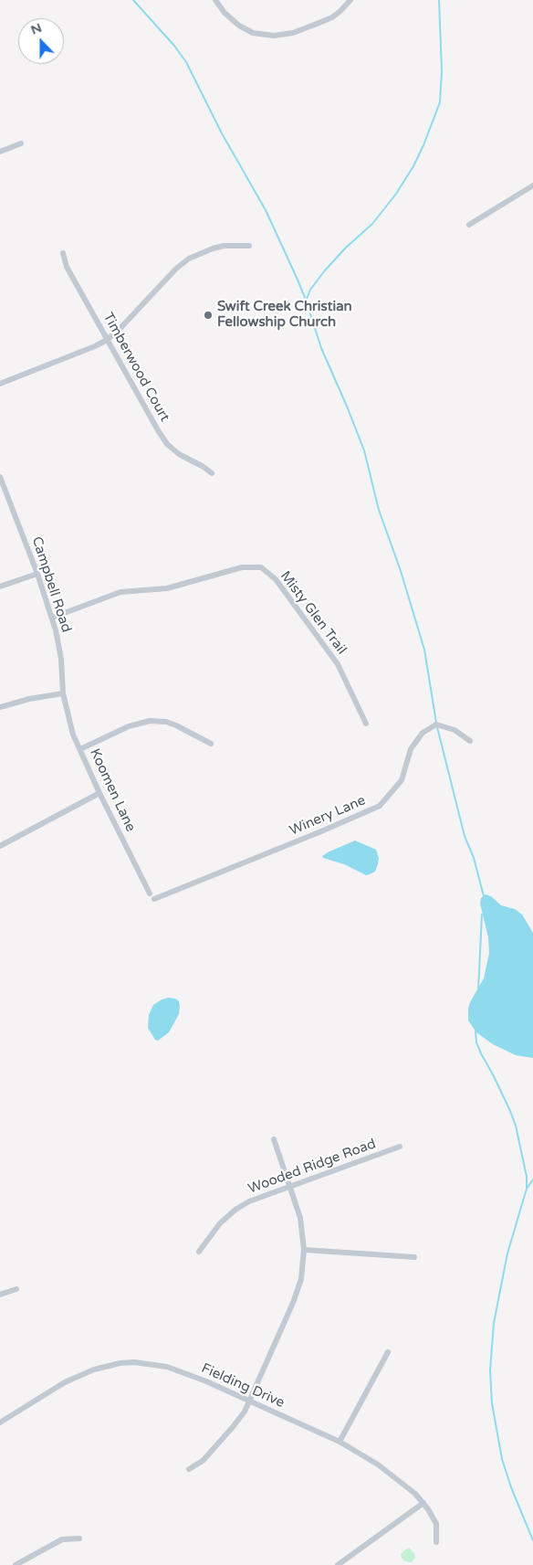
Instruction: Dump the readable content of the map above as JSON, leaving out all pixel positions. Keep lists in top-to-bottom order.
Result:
{
  "streets": {
    "street": [
      "Timberwood Court",
      "Campbell Road",
      "Misty Glen Trail",
      "Koomen Lane",
      "Winery Lane",
      "Wooded Ridge Road",
      "Fielding Drive"
    ]
  },
  "crossings": [
    ["Campbell Road", "Misty Glen Trail"],
    ["Campbell Road", "Koomen Lane"]
  ],
  "places": ["Swift Creek Christian Fellowship Church"],
  "north": "top"
}
